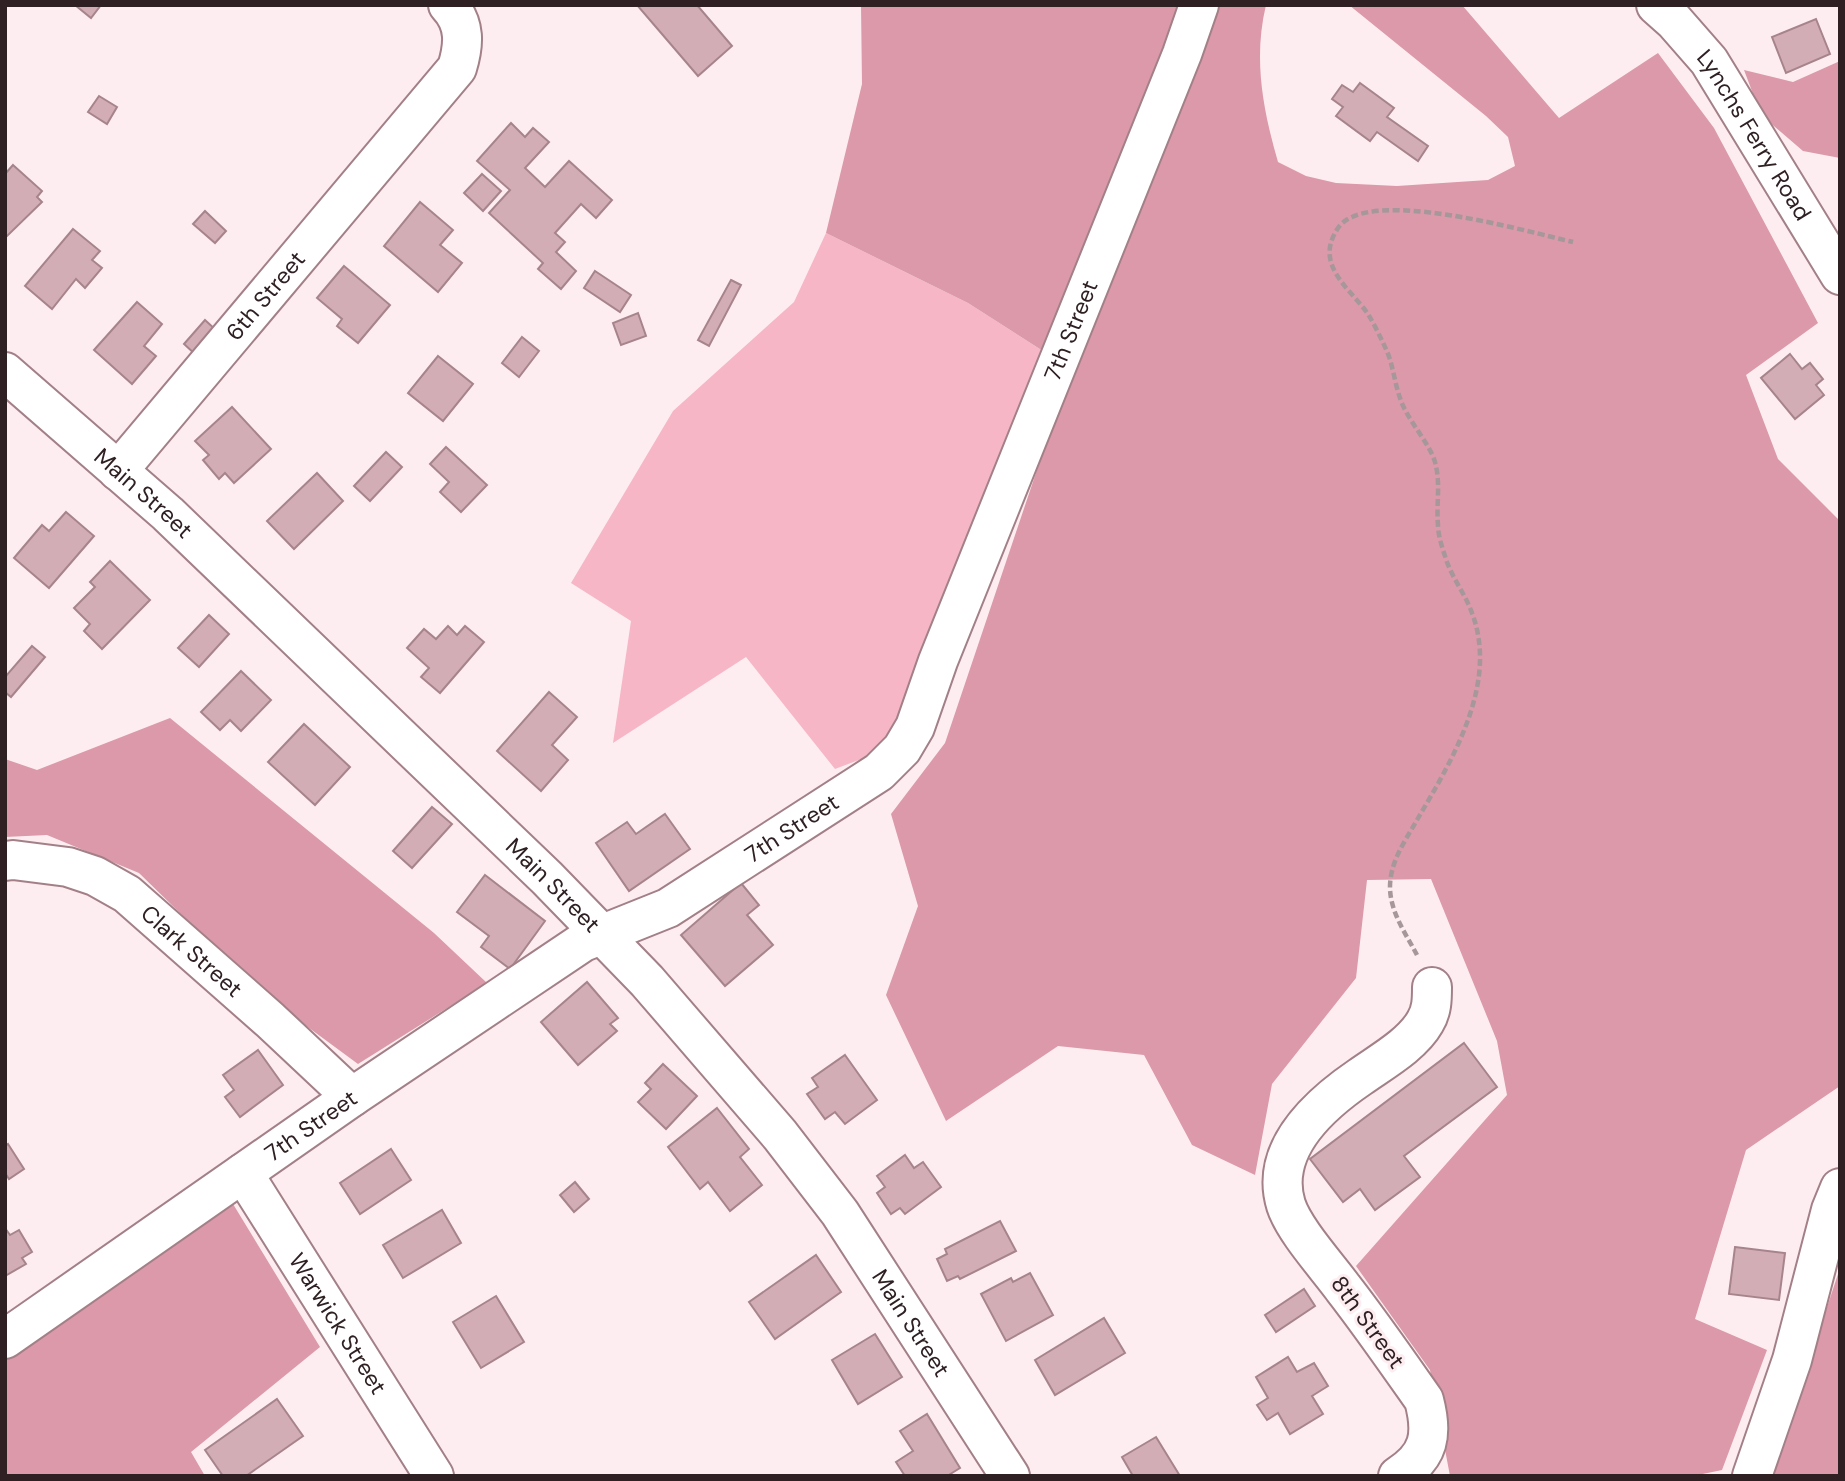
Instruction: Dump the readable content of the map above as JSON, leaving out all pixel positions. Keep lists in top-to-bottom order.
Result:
{
  "streets": {
    "street": [
      "Lynchs Ferry Road",
      "6th Street",
      "7th Street",
      "Main Street",
      "Clark Street",
      "8th Street",
      "Warwick Street"
    ]
  },
  "crossings": [
    ["6th Street", "Main Street"],
    ["7th Street", "Main Street"],
    ["7th Street", "Clark Street"],
    ["7th Street", "Warwick Street"]
  ]
}
